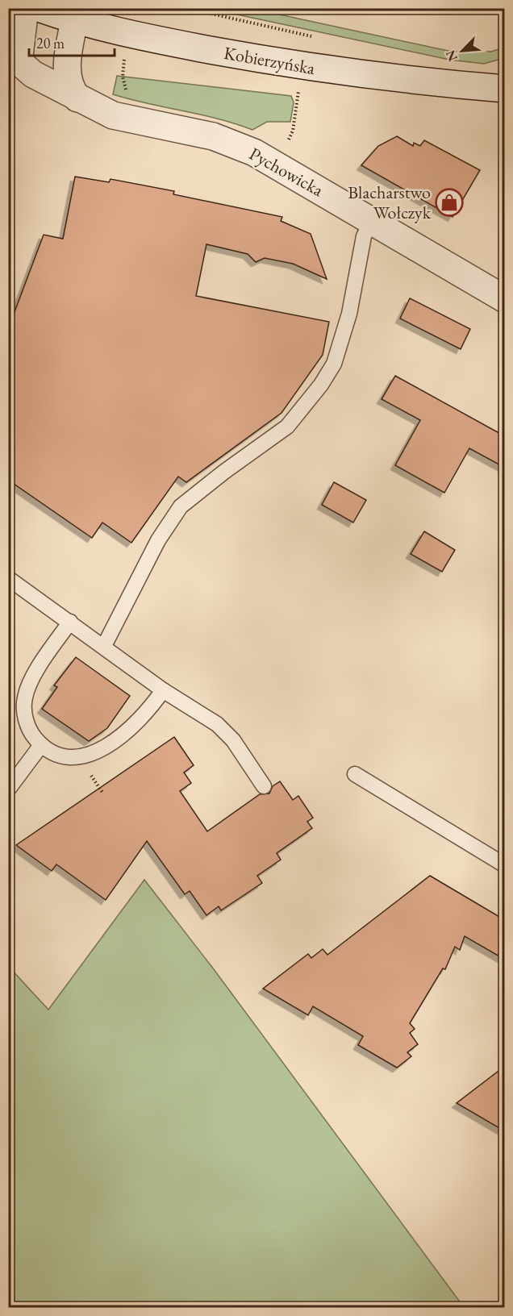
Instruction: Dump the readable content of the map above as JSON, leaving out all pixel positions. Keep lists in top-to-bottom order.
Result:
{
  "streets": {
    "street": ["Kobierzyńska", "Pychowicka"]
  },
  "places": {
    "shop": ["Blacharstwo Wołczyk"]
  },
  "scale_bar": "20 m",
  "north": "bottom left"
}
